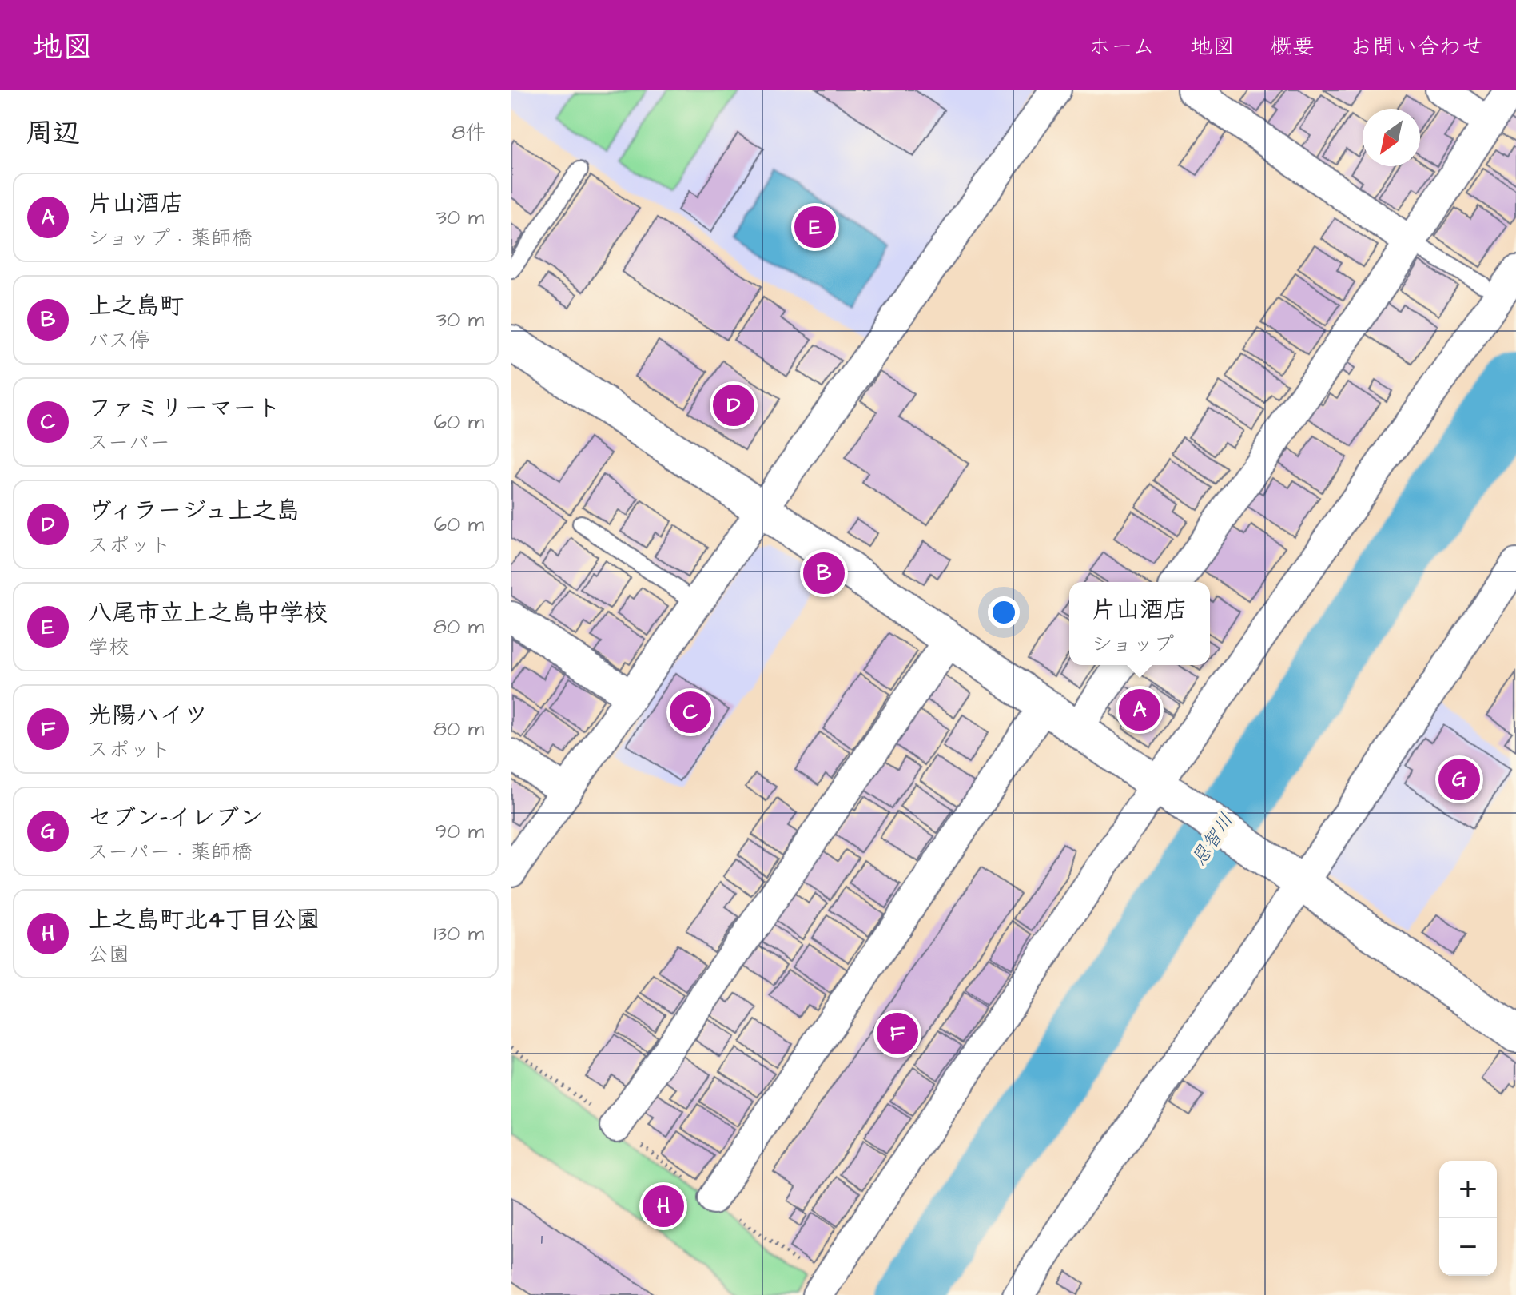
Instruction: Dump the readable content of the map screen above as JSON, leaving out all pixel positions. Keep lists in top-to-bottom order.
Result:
{
  "water": ["恩智川"],
  "house_numbers": ["1"],
  "north": "bottom left",
  "page": {
    "header": "地図",
    "nav": [
      "ホーム",
      "地図",
      "概要",
      "お問い合わせ"
    ],
    "heading": ["周辺", "8件"],
    "list": [
      {
        "mark": "A",
        "name": "片山酒店",
        "note": "ショップ · 薬師橋",
        "value": "30 m"
      },
      {
        "mark": "B",
        "name": "上之島町",
        "note": "バス停",
        "value": "30 m"
      },
      {
        "mark": "C",
        "name": "ファミリーマート",
        "note": "スーパー",
        "value": "60 m"
      },
      {
        "mark": "D",
        "name": "ヴィラージュ上之島",
        "note": "スポット",
        "value": "60 m"
      },
      {
        "mark": "E",
        "name": "八尾市立上之島中学校",
        "note": "学校",
        "value": "80 m"
      },
      {
        "mark": "F",
        "name": "光陽ハイツ",
        "note": "スポット",
        "value": "80 m"
      },
      {
        "mark": "G",
        "name": "セブン-イレブン",
        "note": "スーパー · 薬師橋",
        "value": "90 m"
      },
      {
        "mark": "H",
        "name": "上之島町北4丁目公園",
        "note": "公園",
        "value": "130 m"
      }
    ],
    "pins": [
      "E",
      "D",
      "B",
      "A",
      "C",
      "G",
      "F",
      "H"
    ],
    "popup": ["片山酒店", "ショップ"],
    "map_buttons": ["+", "−"]
  }
}
